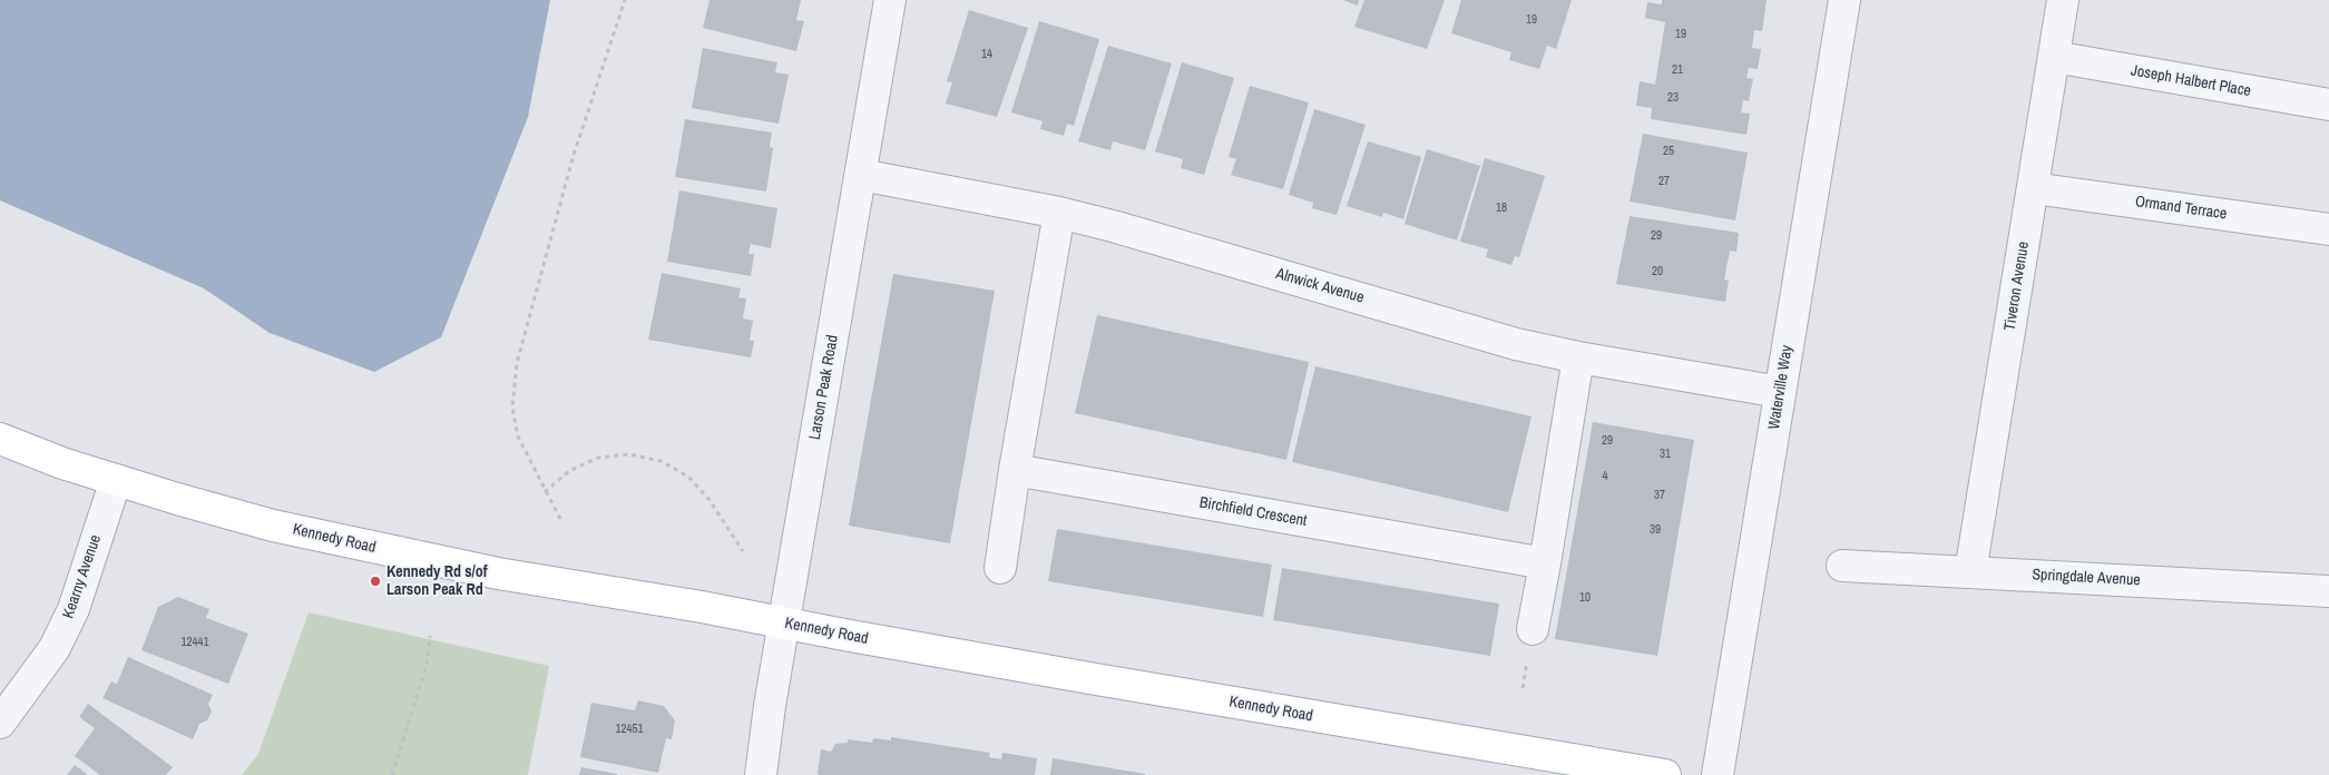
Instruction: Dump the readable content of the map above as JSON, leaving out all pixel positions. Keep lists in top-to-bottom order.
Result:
{
  "streets": {
    "main road": ["Kennedy Road"],
    "street": [
      "Joseph Halbert Place",
      "Ormand Terrace",
      "Alnwick Avenue",
      "Tiveron Avenue",
      "Larson Peak Road",
      "Waterville Way",
      "Birchfield Crescent",
      "Kearny Avenue",
      "Springdale Avenue"
    ]
  },
  "crossings": [
    ["Joseph Halbert Place", "Tiveron Avenue"],
    ["Ormand Terrace", "Tiveron Avenue"],
    ["Alnwick Avenue", "Larson Peak Road"],
    ["Alnwick Avenue", "Waterville Way"],
    ["Tiveron Avenue", "Springdale Avenue"],
    ["Larson Peak Road", "Kennedy Road"],
    ["Kennedy Road", "Kearny Avenue"]
  ],
  "places": ["Kennedy Rd s/of Larson Peak Rd"],
  "house_numbers": [
    "19",
    "19",
    "14",
    "21",
    "23",
    "25",
    "27",
    "18",
    "29",
    "20",
    "29",
    "31",
    "4",
    "37",
    "39",
    "10",
    "12441",
    "12451"
  ]
}
